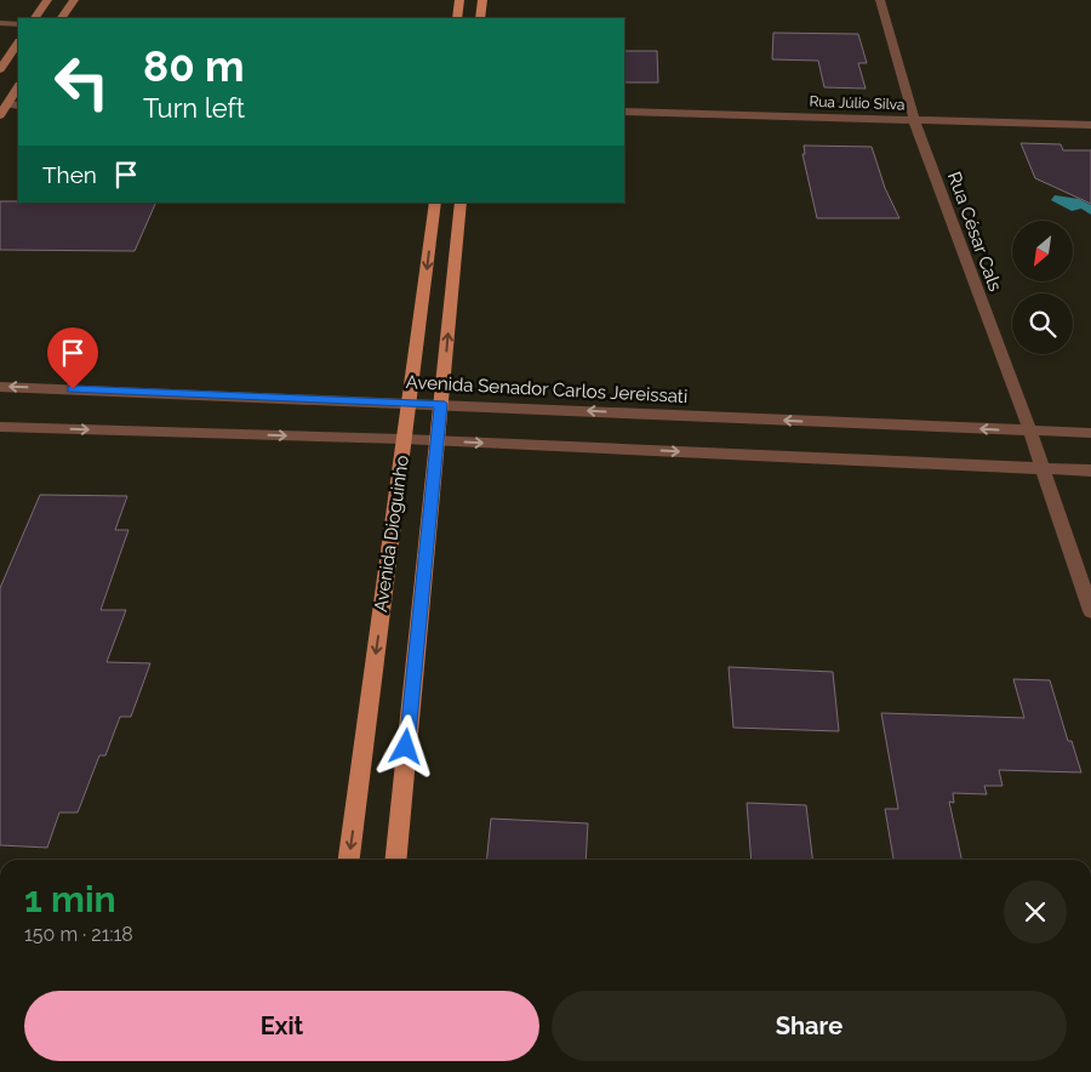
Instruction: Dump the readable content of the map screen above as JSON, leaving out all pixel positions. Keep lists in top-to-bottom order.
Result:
{
  "streets": {
    "main road": ["Avenida Dioguinho"],
    "street": ["Rua Júlio Silva", "Rua César Cals", "Avenida Senador Carlos Jereissati"]
  },
  "crossings": [
    ["Rua Júlio Silva", "Rua César Cals"],
    ["Rua César Cals", "Avenida Senador Carlos Jereissati"],
    ["Avenida Senador Carlos Jereissati", "Avenida Dioguinho"]
  ],
  "north": "bottom left",
  "page": {
    "turn": ["80 m", "Turn left"],
    "then": "Then",
    "heading": ["1 min", "150 m · 21:18"],
    "buttons": ["Exit", "Share"]
  }
}
